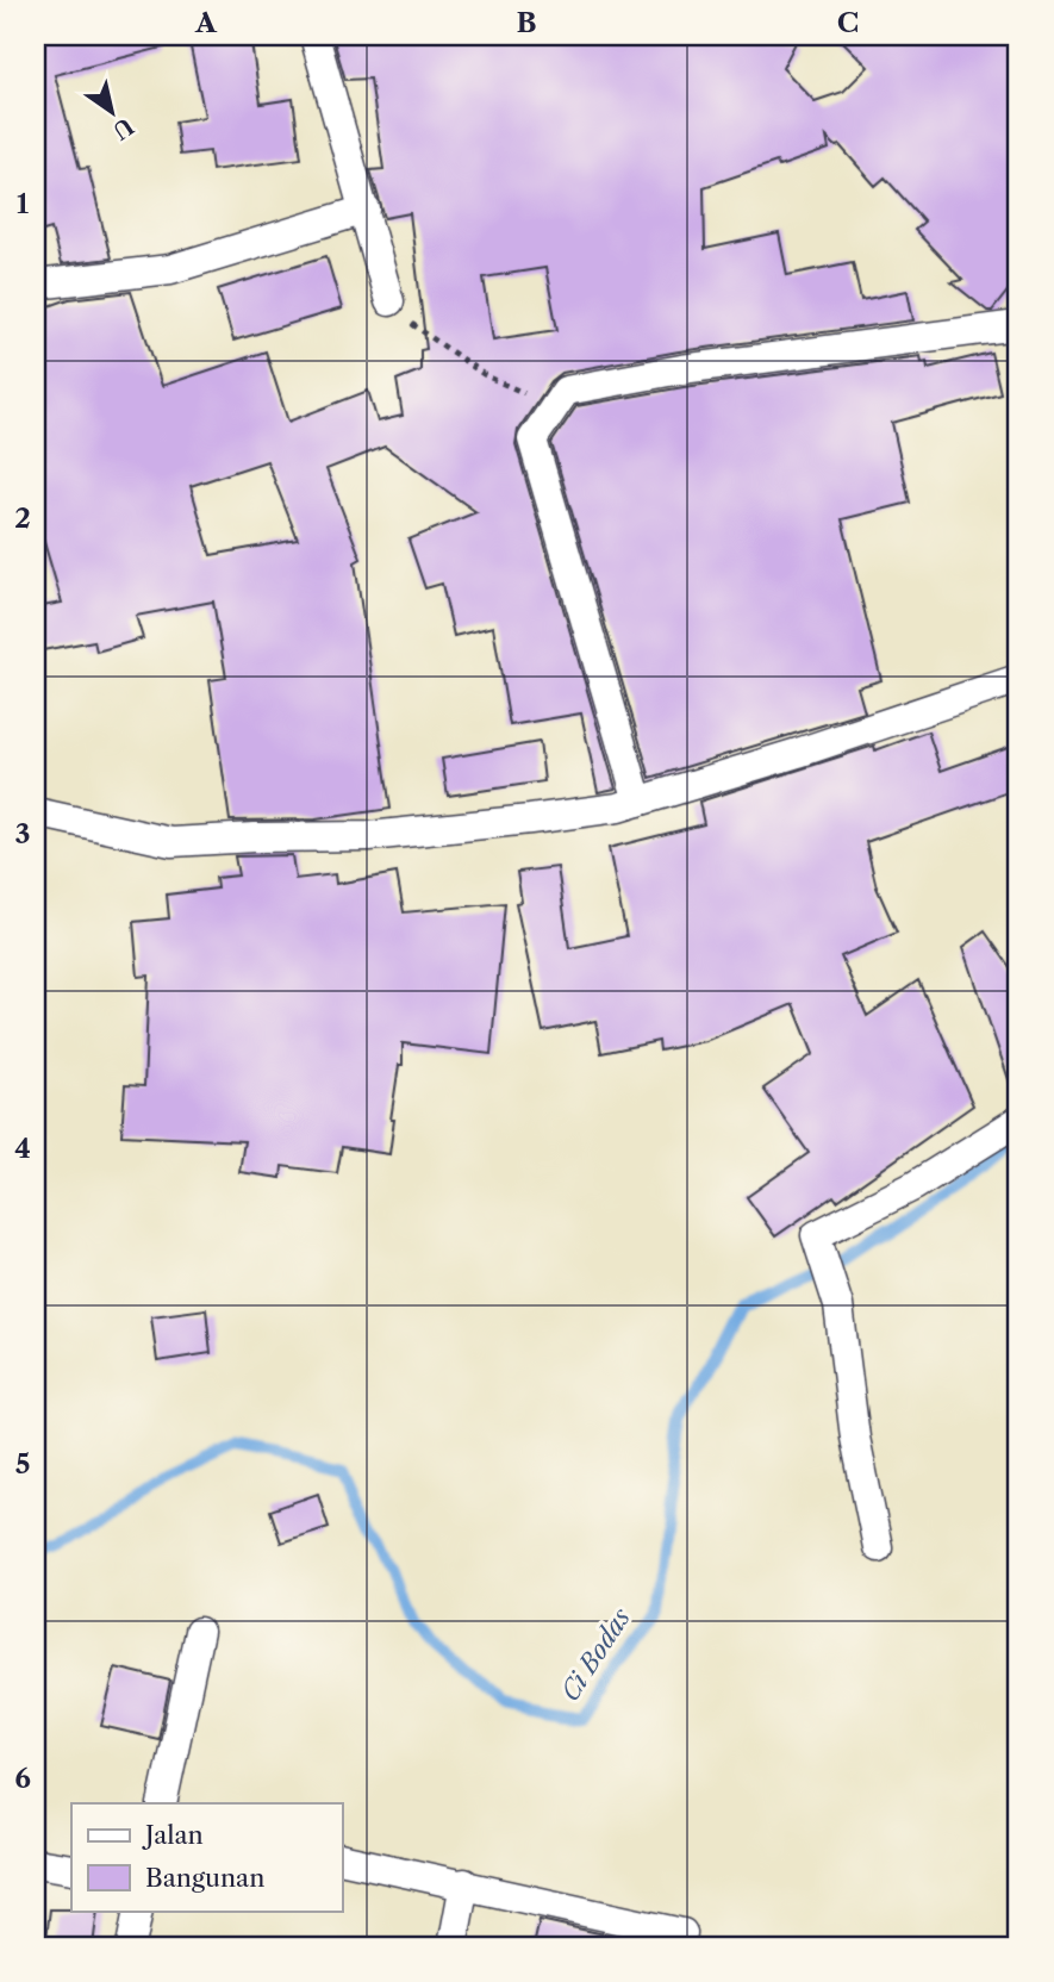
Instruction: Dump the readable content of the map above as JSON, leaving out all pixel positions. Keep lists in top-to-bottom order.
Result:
{
  "water": ["Ci Bodas"],
  "legend": ["Jalan", "Bangunan"],
  "north": "bottom right",
  "grid": {
    "columns": ["A", "B", "C"],
    "rows": [
      "1",
      "2",
      "3",
      "4",
      "5",
      "6"
    ]
  }
}
